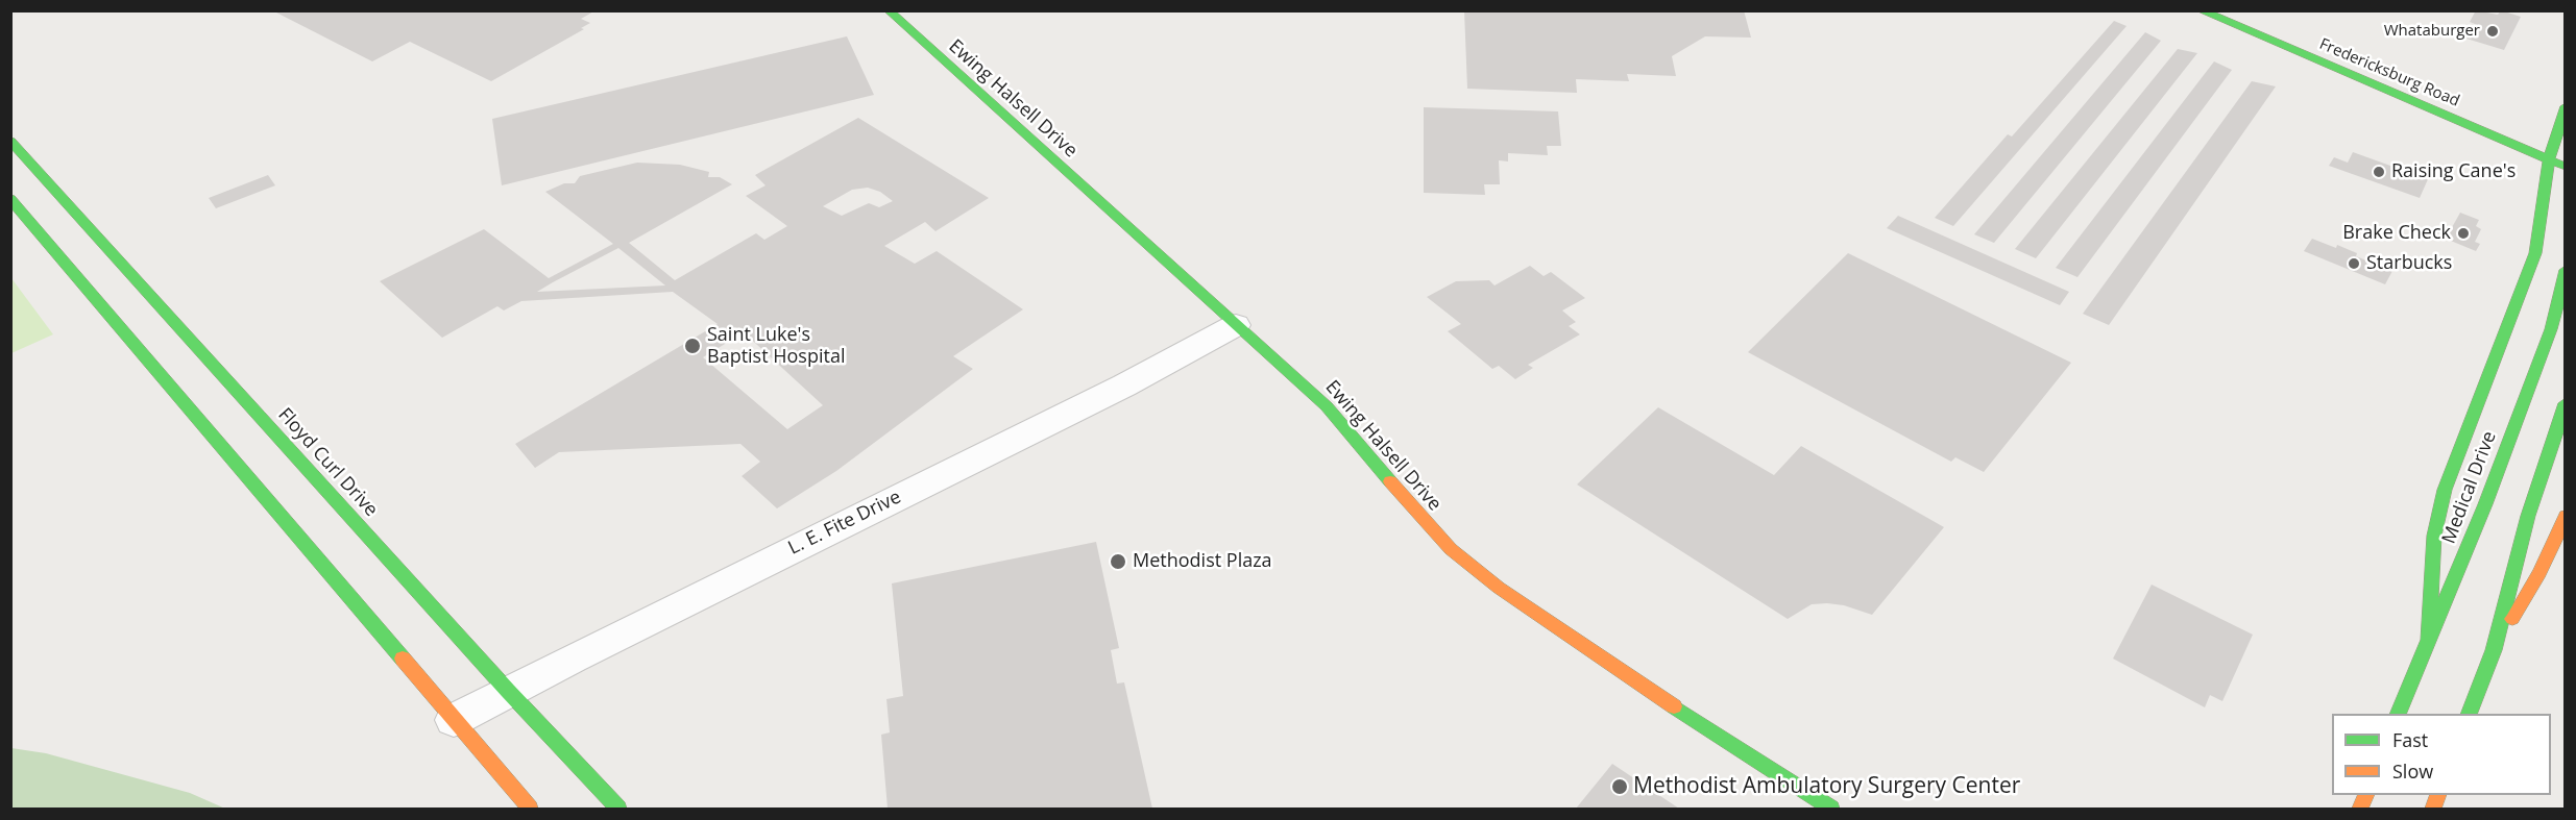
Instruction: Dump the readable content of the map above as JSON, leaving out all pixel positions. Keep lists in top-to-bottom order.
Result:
{
  "streets": {
    "street": [
      "Fredericksburg Road",
      "Ewing Halsell Drive",
      "Floyd Curl Drive",
      "Medical Drive",
      "L. E. Fite Drive"
    ]
  },
  "crossings": [
    ["Ewing Halsell Drive", "L. E. Fite Drive"],
    ["Floyd Curl Drive", "L. E. Fite Drive"]
  ],
  "places": [
    "Whataburger",
    "Raising Cane's",
    "Brake Check",
    "Starbucks",
    "Saint Luke's Baptist Hospital",
    "Methodist Plaza",
    "Methodist Ambulatory Surgery Center"
  ],
  "legend": ["Fast", "Slow"]
}
